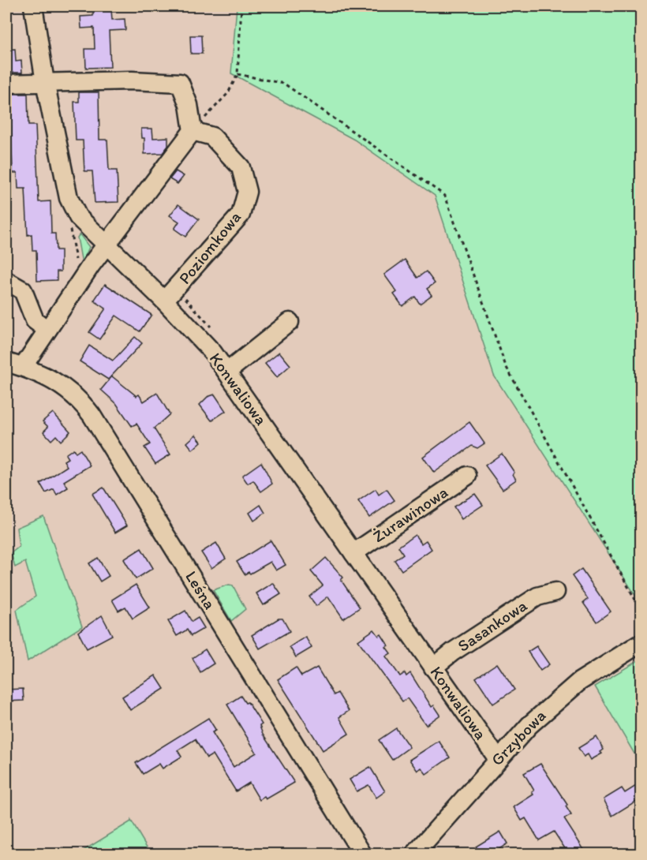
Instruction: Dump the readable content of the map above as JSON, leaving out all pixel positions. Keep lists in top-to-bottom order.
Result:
{
  "streets": {
    "street": [
      "Poziomkowa",
      "Konwaliowa",
      "Żurawinowa",
      "Leśna",
      "Sasankowa",
      "Grzybowa"
    ]
  },
  "crossings": [
    ["Poziomkowa", "Konwaliowa"],
    ["Konwaliowa", "Żurawinowa"],
    ["Konwaliowa", "Sasankowa"],
    ["Konwaliowa", "Grzybowa"]
  ]
}
